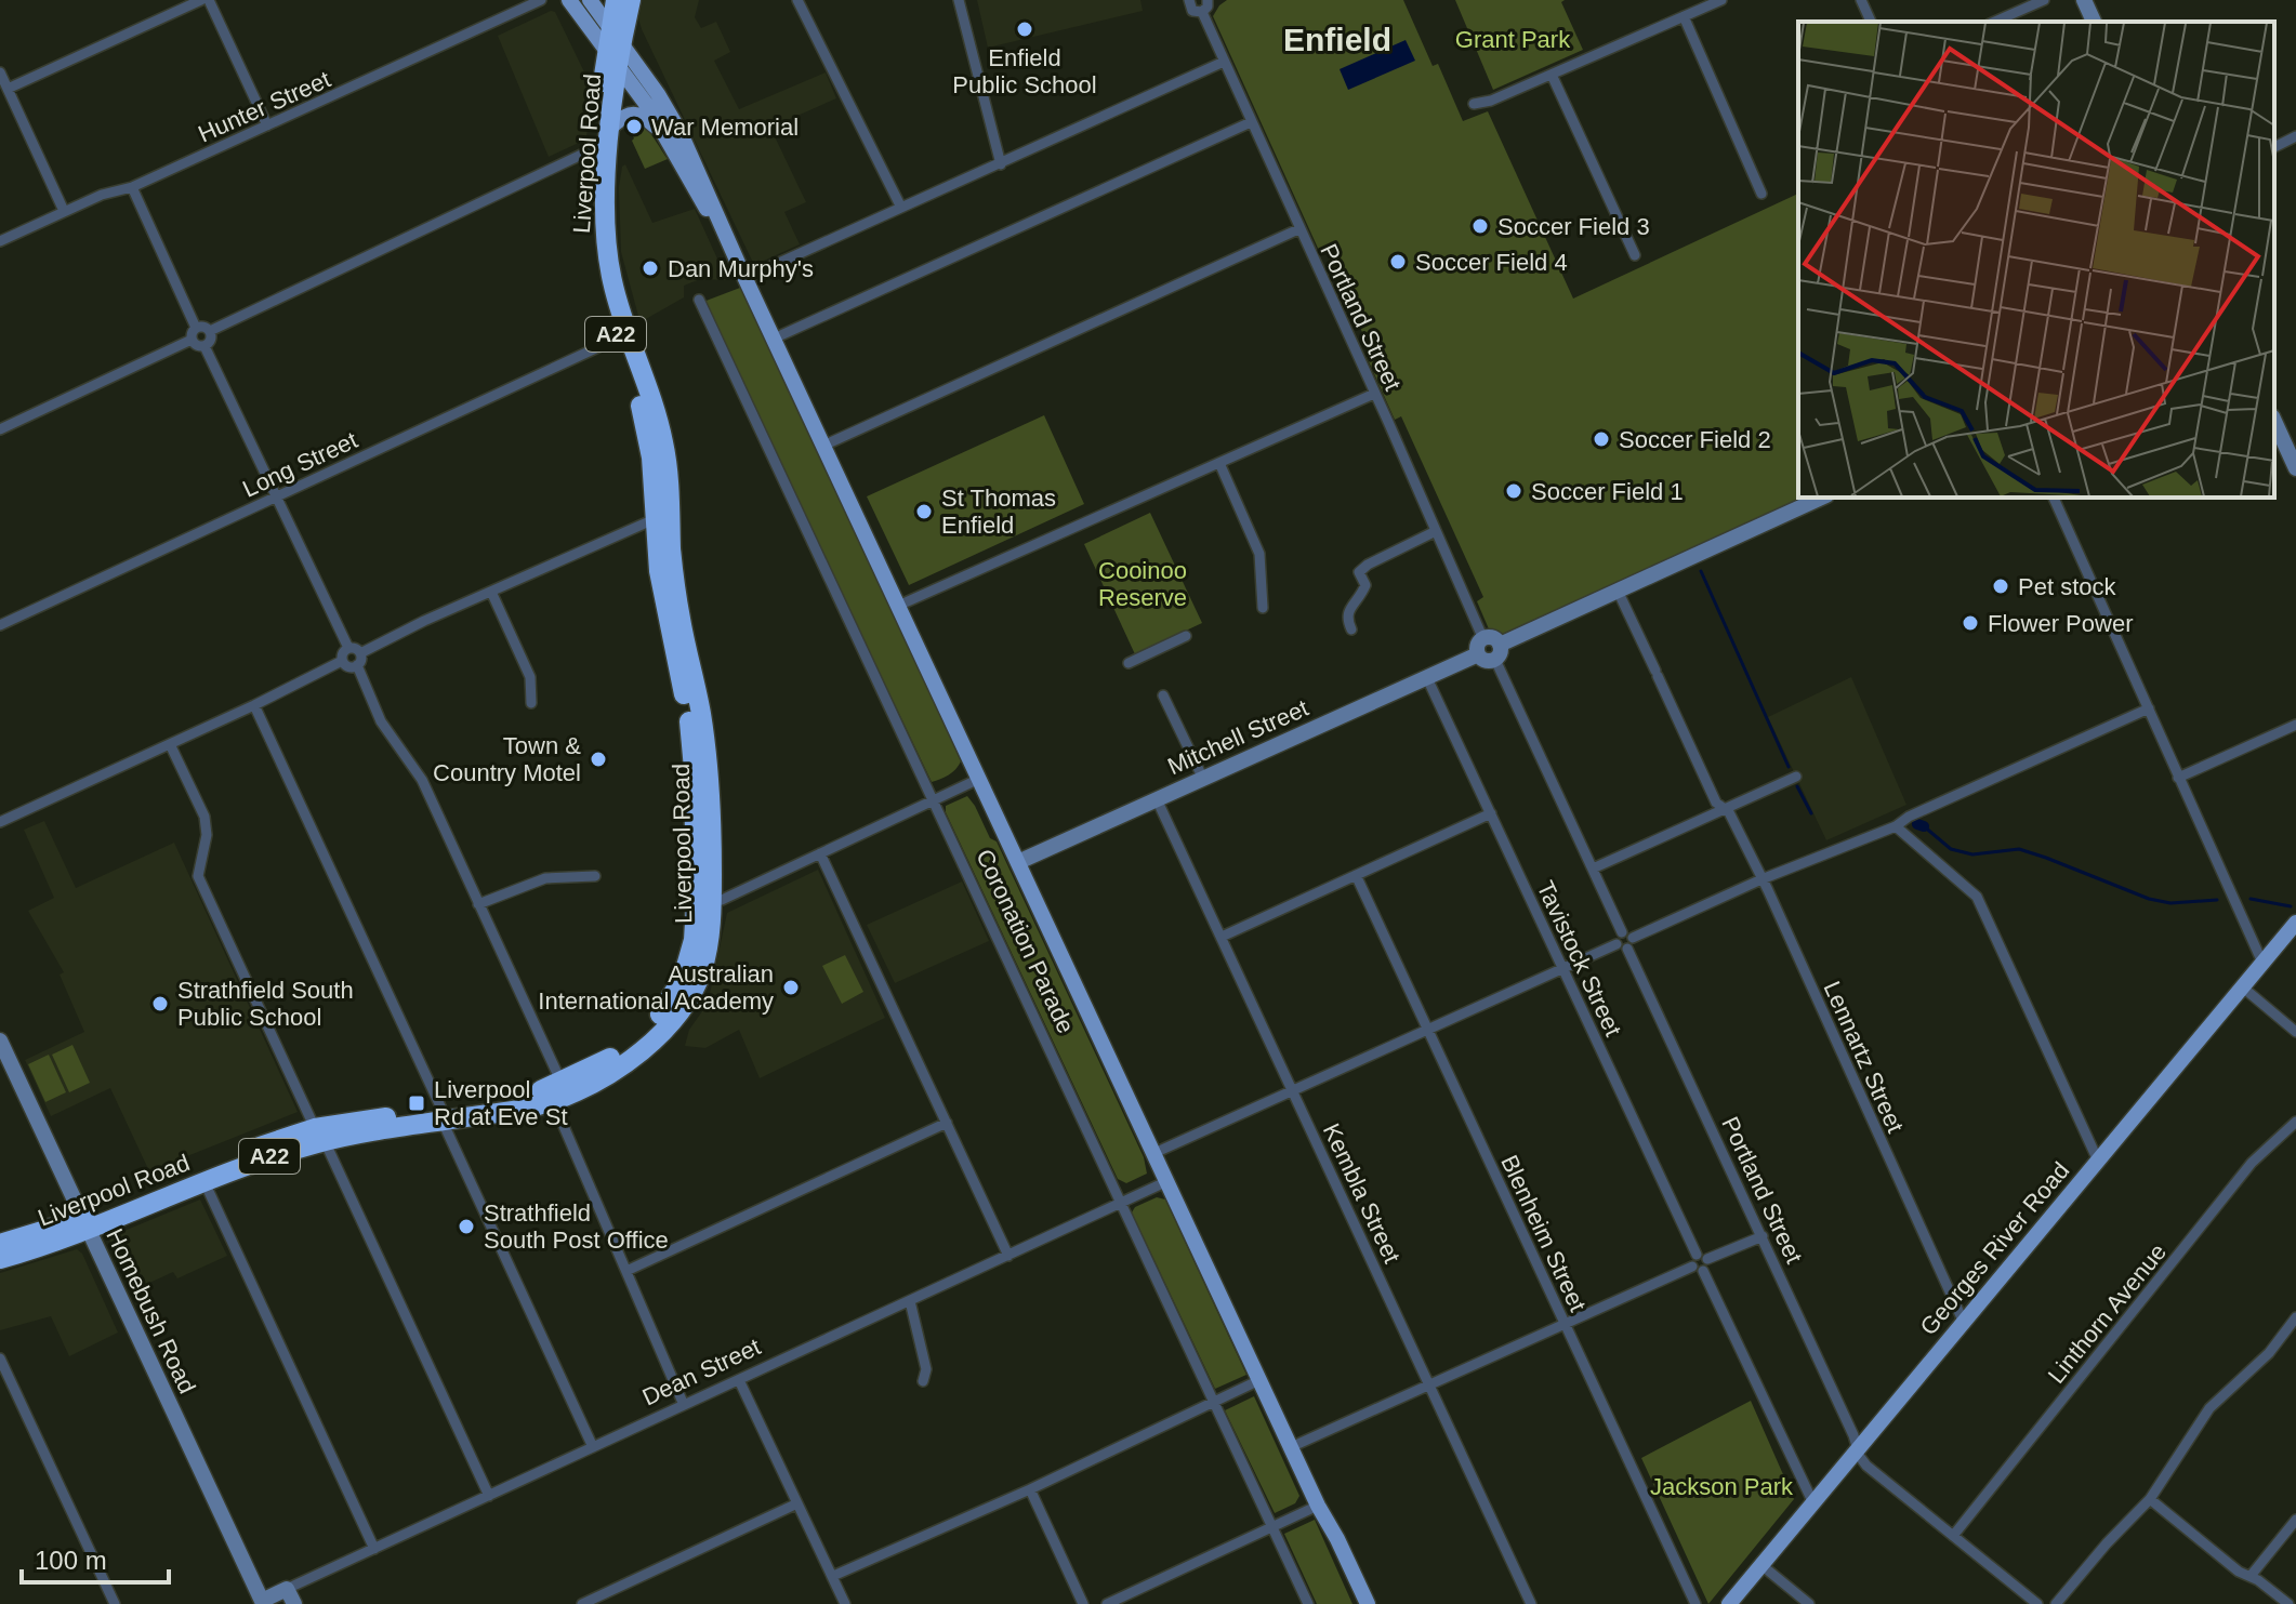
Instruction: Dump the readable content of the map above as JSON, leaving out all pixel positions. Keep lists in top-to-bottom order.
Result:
{
  "streets": {
    "highway": ["Liverpool Road", "A22"],
    "main road": ["Coronation Parade", "Georges River Road"],
    "street": [
      "Hunter Street",
      "Portland Street",
      "Long Street",
      "Mitchell Street",
      "Tavistock Street",
      "Lennartz Street",
      "Kembla Street",
      "Blenheim Street",
      "Homebush Road",
      "Linthorn Avenue",
      "Dean Street"
    ]
  },
  "crossings": [
    ["Liverpool Road", "Long Street"],
    ["Liverpool Road", "Coronation Parade"],
    ["Liverpool Road", "Homebush Road"],
    ["Portland Street", "Mitchell Street"],
    ["Portland Street", "Georges River Road"],
    ["Portland Street", "Linthorn Avenue"],
    ["Mitchell Street", "Coronation Parade"],
    ["Mitchell Street", "Tavistock Street"],
    ["Mitchell Street", "Kembla Street"],
    ["Coronation Parade", "Dean Street"],
    ["Lennartz Street", "Georges River Road"],
    ["Homebush Road", "Dean Street"]
  ],
  "districts": ["Enfield"],
  "parks": ["Grant Park", "Cooinoo Reserve", "Jackson Park"],
  "places": {
    "other": [
      "Enfield Public School",
      "War Memorial",
      "Soccer Field 3",
      "Soccer Field 4",
      "Dan Murphy's",
      "Soccer Field 2",
      "Soccer Field 1",
      "St Thomas Enfield",
      "Pet stock",
      "Flower Power",
      "Town & Country Motel",
      "Australian International Academy",
      "Strathfield South Public School",
      "Strathfield South Post Office"
    ],
    "transit": ["Liverpool Rd at Eve St"]
  },
  "scale_bar": "100 m"
}
